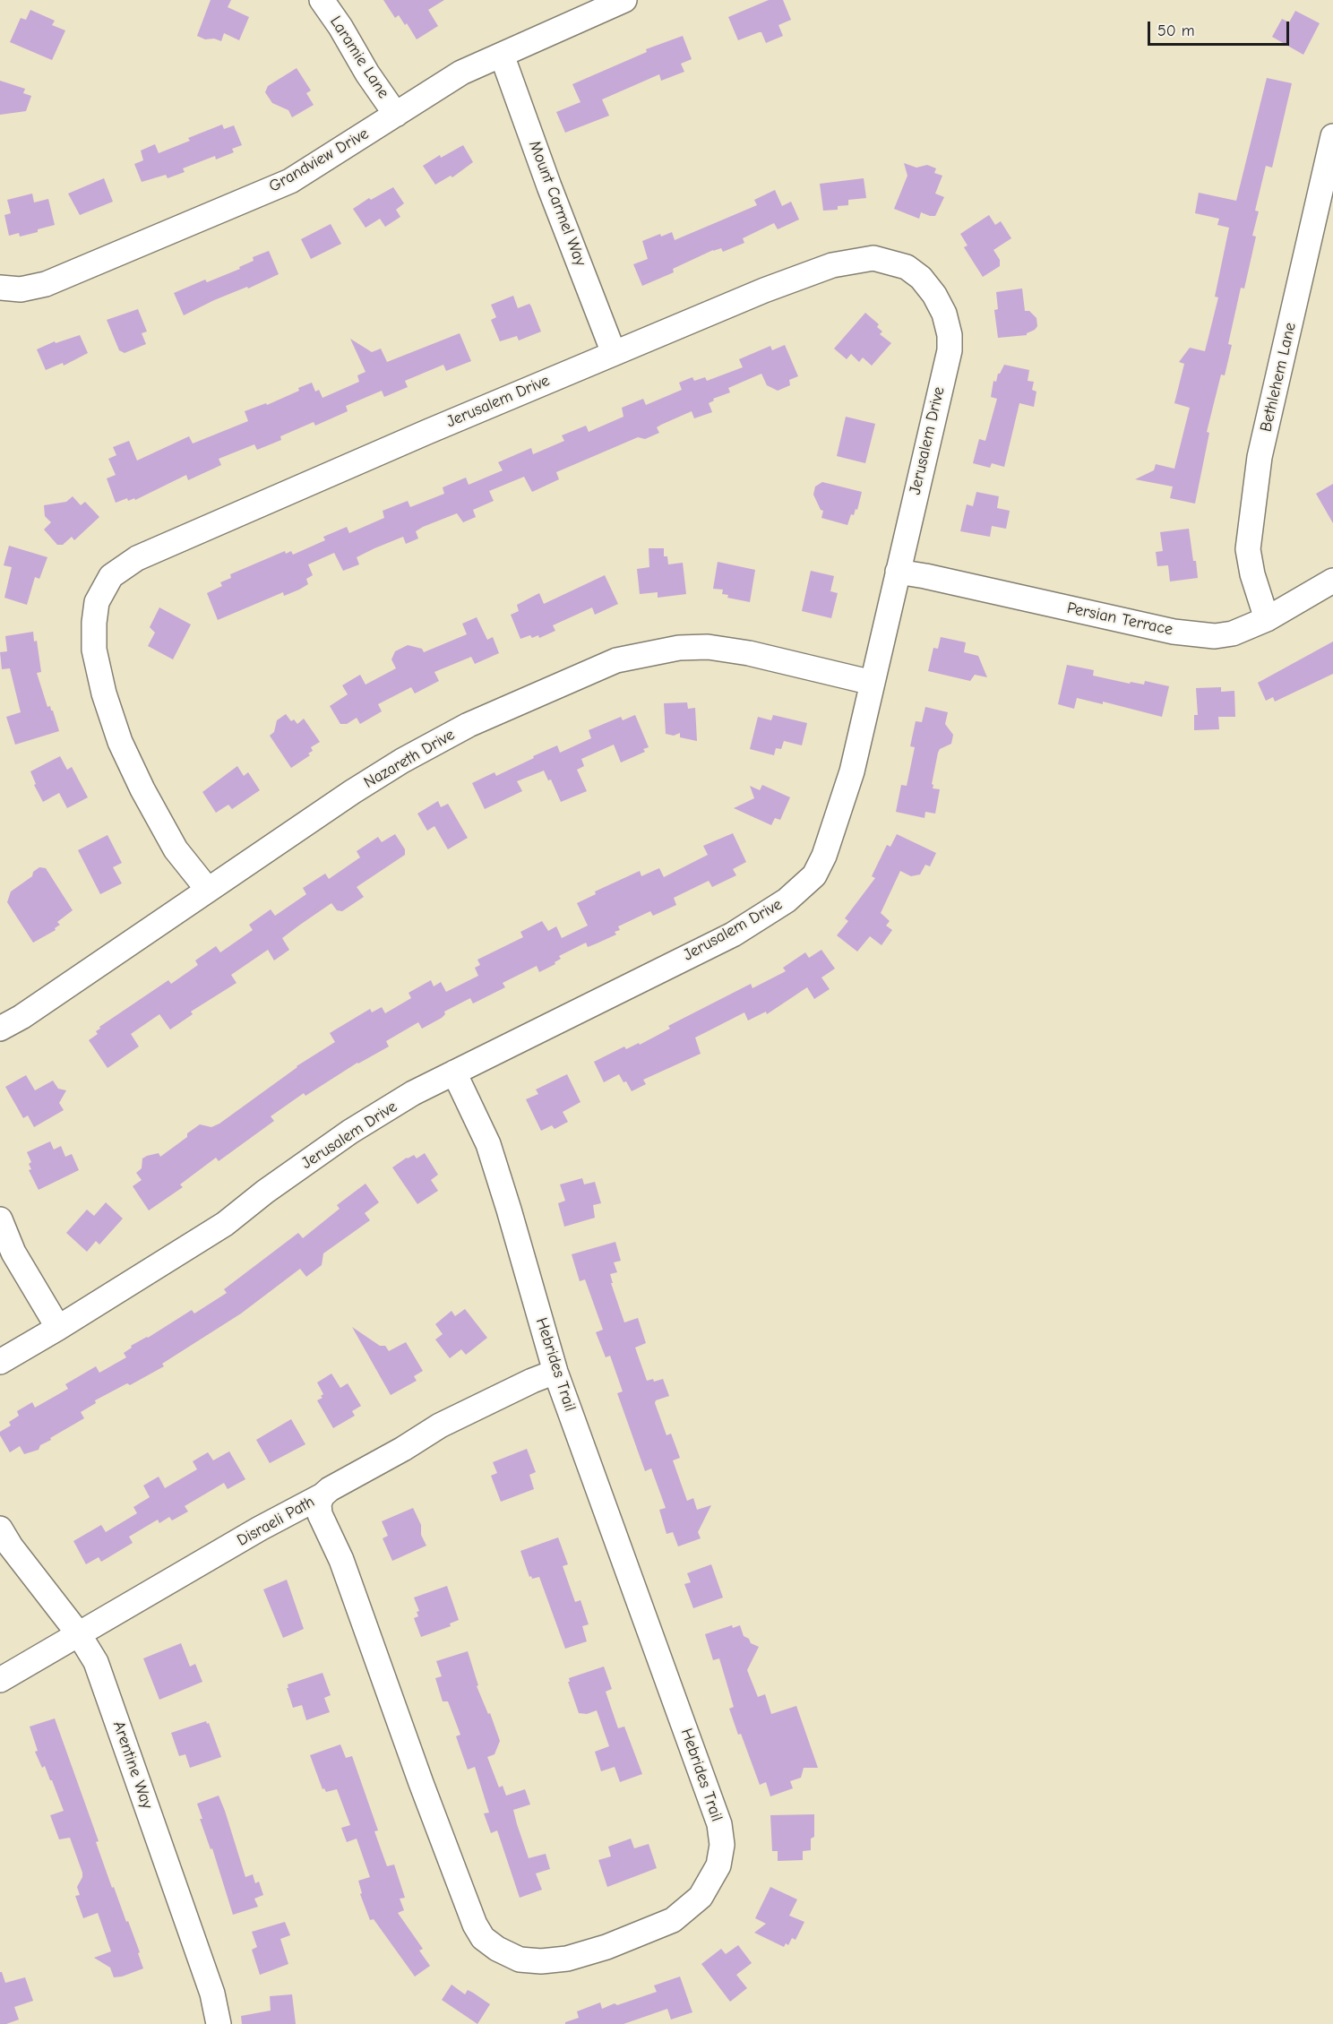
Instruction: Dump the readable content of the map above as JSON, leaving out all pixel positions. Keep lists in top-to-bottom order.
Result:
{
  "streets": {
    "street": [
      "Laramie Lane",
      "Grandview Drive",
      "Mount Carmel Way",
      "Bethlehem Lane",
      "Jerusalem Drive",
      "Persian Terrace",
      "Nazareth Drive",
      "Hebrides Trail",
      "Disraeli Path",
      "Arentine Way"
    ]
  },
  "crossings": [
    ["Laramie Lane", "Grandview Drive"],
    ["Grandview Drive", "Mount Carmel Way"],
    ["Mount Carmel Way", "Jerusalem Drive"],
    ["Bethlehem Lane", "Persian Terrace"],
    ["Jerusalem Drive", "Persian Terrace"],
    ["Jerusalem Drive", "Nazareth Drive"],
    ["Jerusalem Drive", "Hebrides Trail"],
    ["Hebrides Trail", "Disraeli Path"],
    ["Disraeli Path", "Arentine Way"]
  ],
  "scale_bar": "50 m"
}
